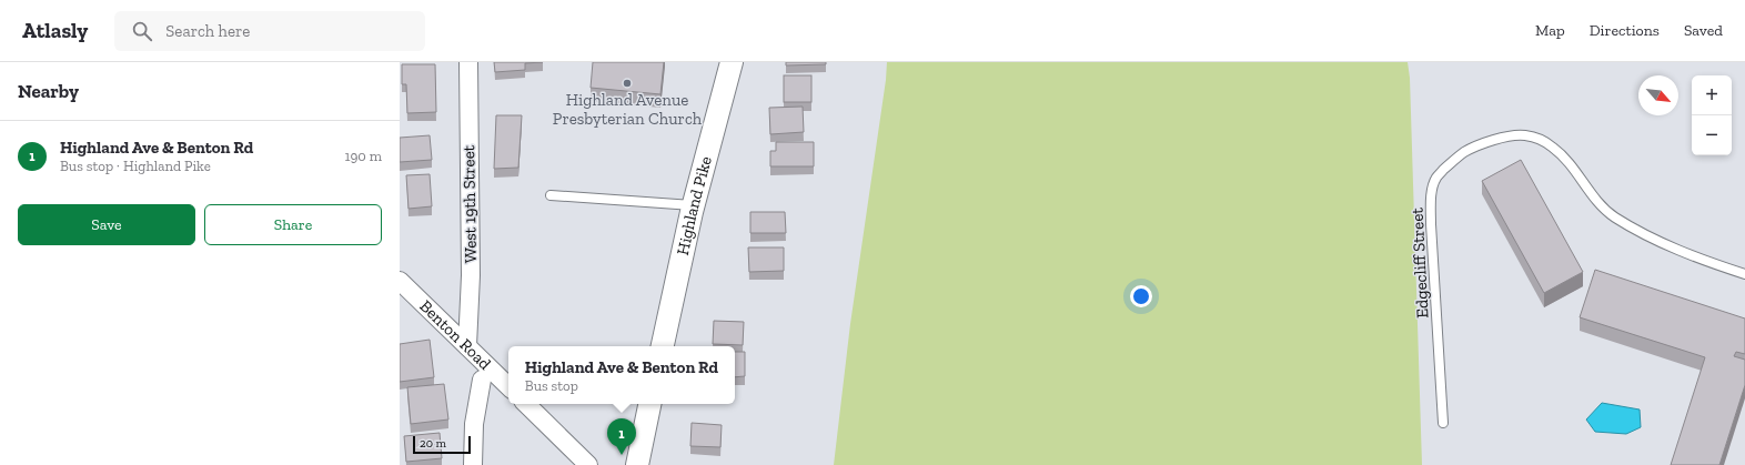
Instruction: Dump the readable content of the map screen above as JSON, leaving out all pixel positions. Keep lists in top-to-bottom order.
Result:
{
  "streets": {
    "street": ["West 19th Street", "Highland Pike", "Benton Road"],
    "lane": ["Edgecliff Street"]
  },
  "crossings": [
    ["West 19th Street", "Benton Road"]
  ],
  "places": ["Highland Avenue Presbyterian Church"],
  "scale_bar": "20 m",
  "north": "bottom right",
  "page": {
    "header": "Atlasly",
    "search": "Search here",
    "nav": ["Map", "Directions", "Saved"],
    "heading": "Nearby",
    "map_buttons": ["+", "−"],
    "list": [
      {
        "mark": "1",
        "name": "Highland Ave & Benton Rd",
        "note": "Bus stop · Highland Pike",
        "value": "190 m"
      }
    ],
    "buttons": ["Save", "Share"],
    "popup": ["Highland Ave & Benton Rd", "Bus stop"],
    "pins": "1",
    "scale": "20 m"
  }
}
